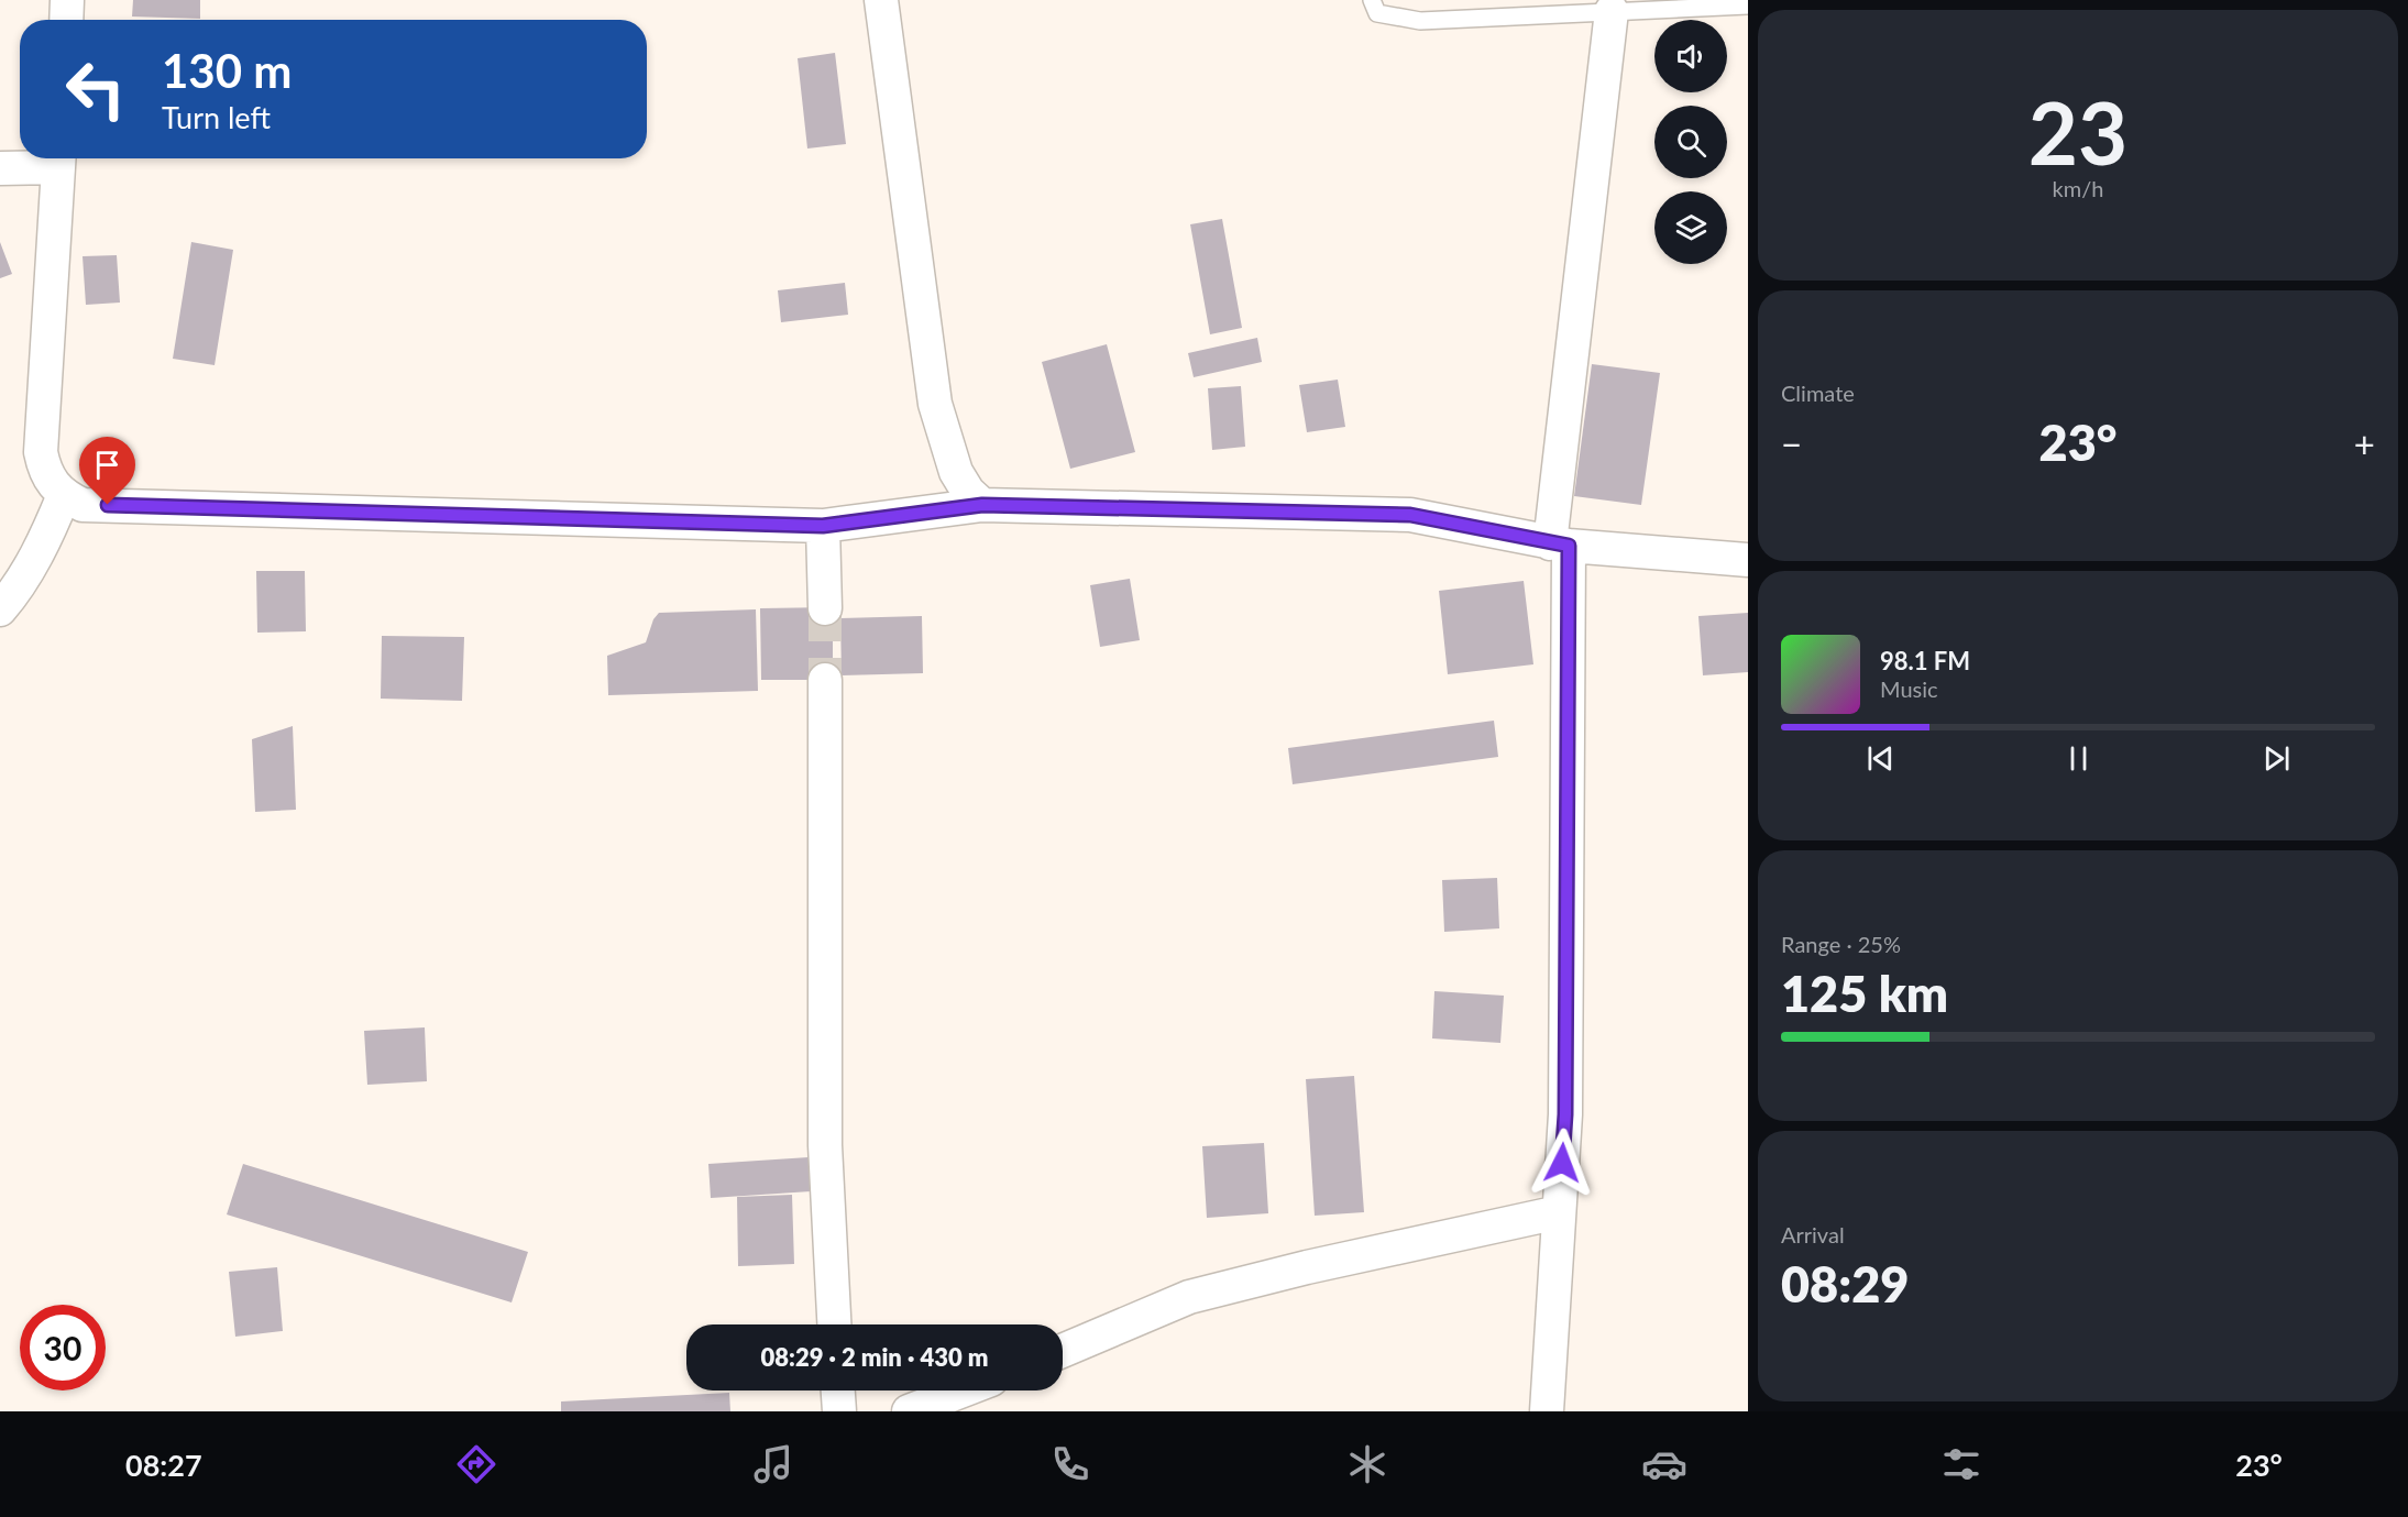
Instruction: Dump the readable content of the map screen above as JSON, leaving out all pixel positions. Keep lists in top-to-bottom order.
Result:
{
  "page": {
    "tile": [
      ["23", "km/h"],
      "Climate",
      ["Range · 25%", "125 km"],
      ["Arrival", "08:29"]
    ],
    "turn": ["130 m", "Turn left"],
    "heat": ["−", "23°", "+"],
    "song": ["98.1 FM", "Music"],
    "limit": "30",
    "trip": "08:29 · 2 min · 430 m",
    "tabs": ["08:27", "23°"]
  }
}
